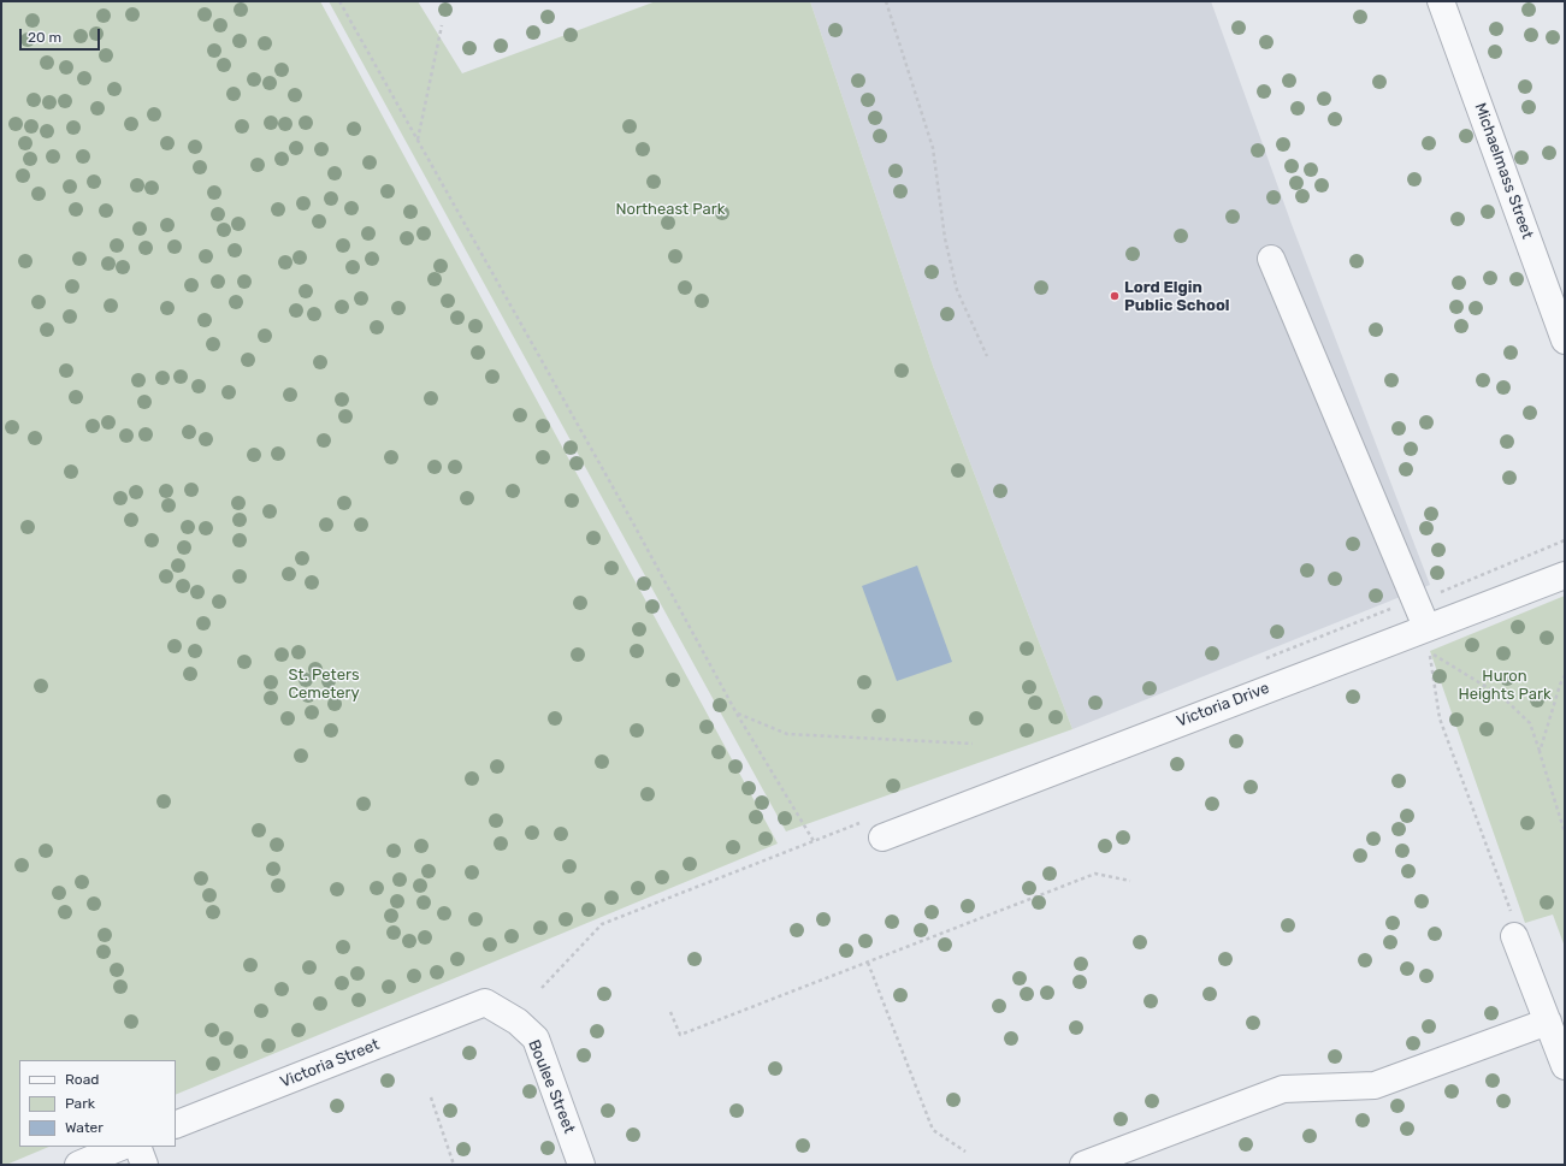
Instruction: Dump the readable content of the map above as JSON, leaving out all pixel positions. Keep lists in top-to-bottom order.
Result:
{
  "streets": {
    "street": [
      "Michaelmass Street",
      "Victoria Drive",
      "Victoria Street",
      "Boulee Street"
    ]
  },
  "crossings": [
    ["Victoria Street", "Boulee Street"]
  ],
  "parks": ["Northeast Park", "St. Peters Cemetery", "Huron Heights Park"],
  "places": ["Lord Elgin Public School"],
  "legend": ["Road", "Park", "Water"],
  "scale_bar": "20 m"
}
